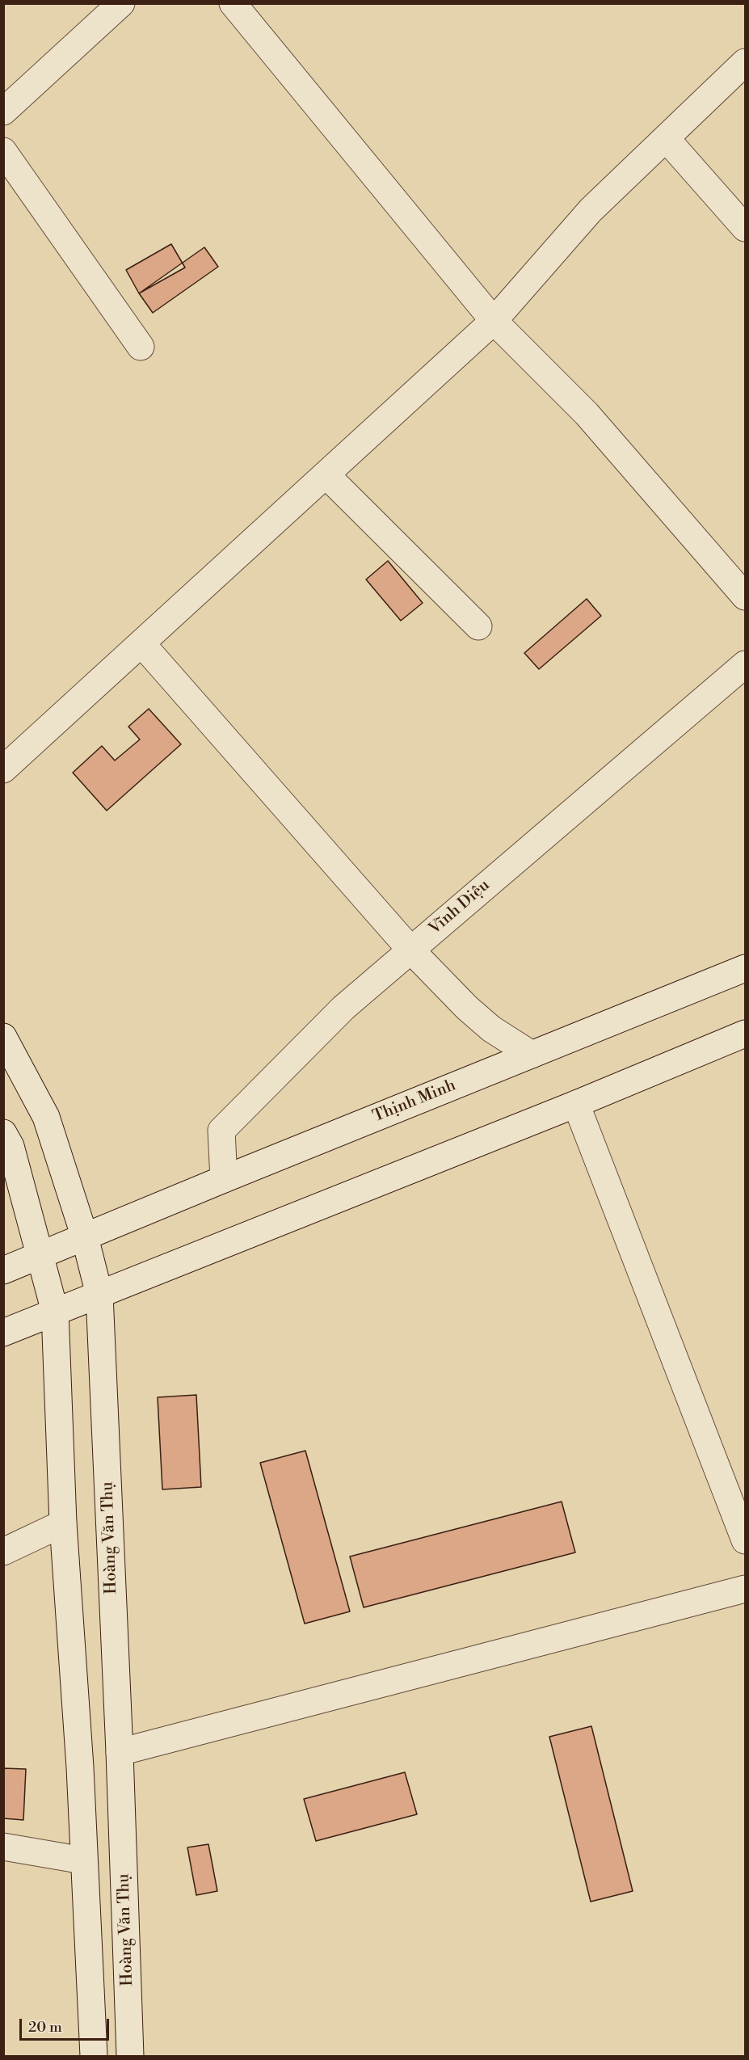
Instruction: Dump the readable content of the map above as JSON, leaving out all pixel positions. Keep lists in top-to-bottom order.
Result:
{
  "streets": {
    "street": ["Vĩnh Diệu", "Thịnh Minh", "Hoàng Văn Thụ"]
  },
  "crossings": [
    ["Vĩnh Diệu", "Thịnh Minh"],
    ["Thịnh Minh", "Hoàng Văn Thụ"]
  ],
  "scale_bar": "20 m"
}
